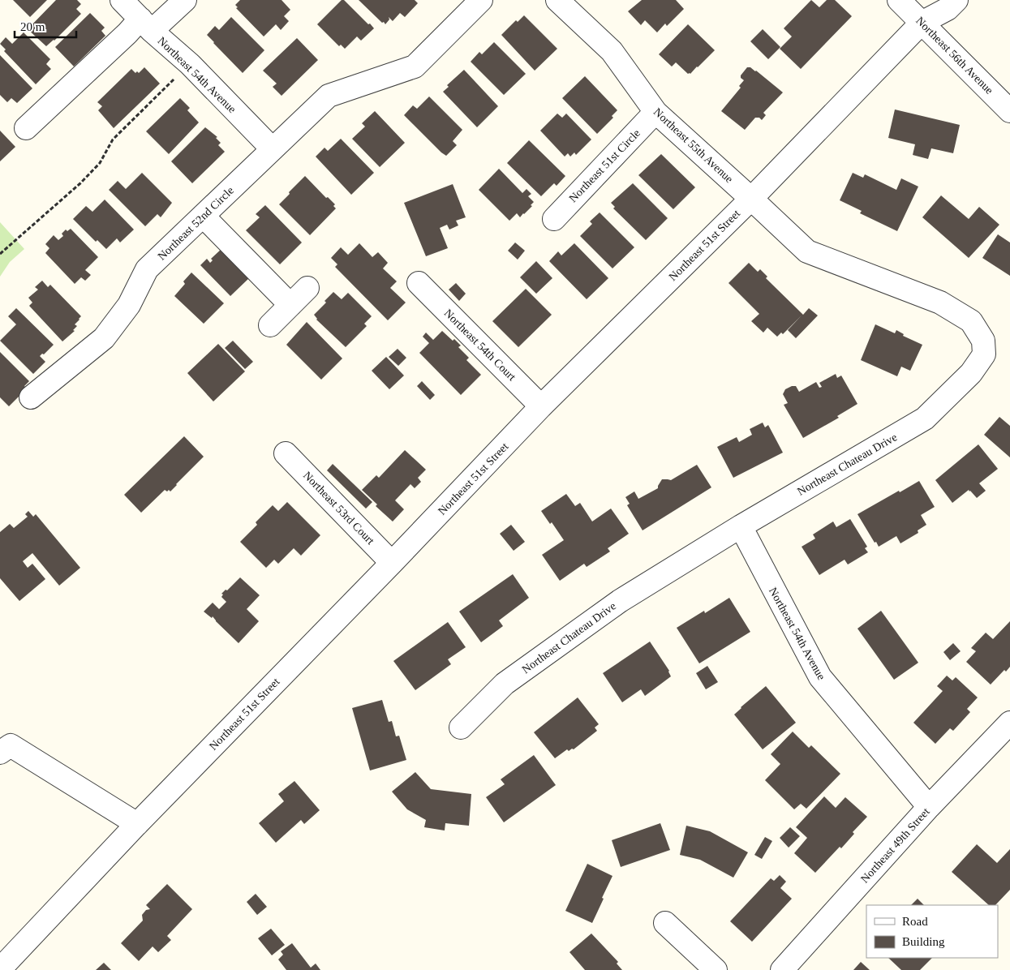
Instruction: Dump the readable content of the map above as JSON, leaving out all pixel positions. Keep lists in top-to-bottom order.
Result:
{
  "streets": {
    "street": [
      "Northeast 56th Avenue",
      "Northeast 54th Avenue",
      "Northeast 55th Avenue",
      "Northeast 51st Circle",
      "Northeast 52nd Circle",
      "Northeast 51st Street",
      "Northeast 54th Court",
      "Northeast Chateau Drive",
      "Northeast 53rd Court",
      "Northeast 49th Street"
    ]
  },
  "crossings": [
    ["Northeast 56th Avenue", "Northeast 51st Street"],
    ["Northeast 54th Avenue", "Northeast 52nd Circle"],
    ["Northeast 54th Avenue", "Northeast Chateau Drive"],
    ["Northeast 54th Avenue", "Northeast 49th Street"],
    ["Northeast 55th Avenue", "Northeast 51st Circle"],
    ["Northeast 55th Avenue", "Northeast 51st Street"],
    ["Northeast 55th Avenue", "Northeast Chateau Drive"],
    ["Northeast 51st Street", "Northeast 54th Court"],
    ["Northeast 51st Street", "Northeast Chateau Drive"],
    ["Northeast 51st Street", "Northeast 53rd Court"]
  ],
  "legend": ["Road", "Building"],
  "scale_bar": "20 m"
}
